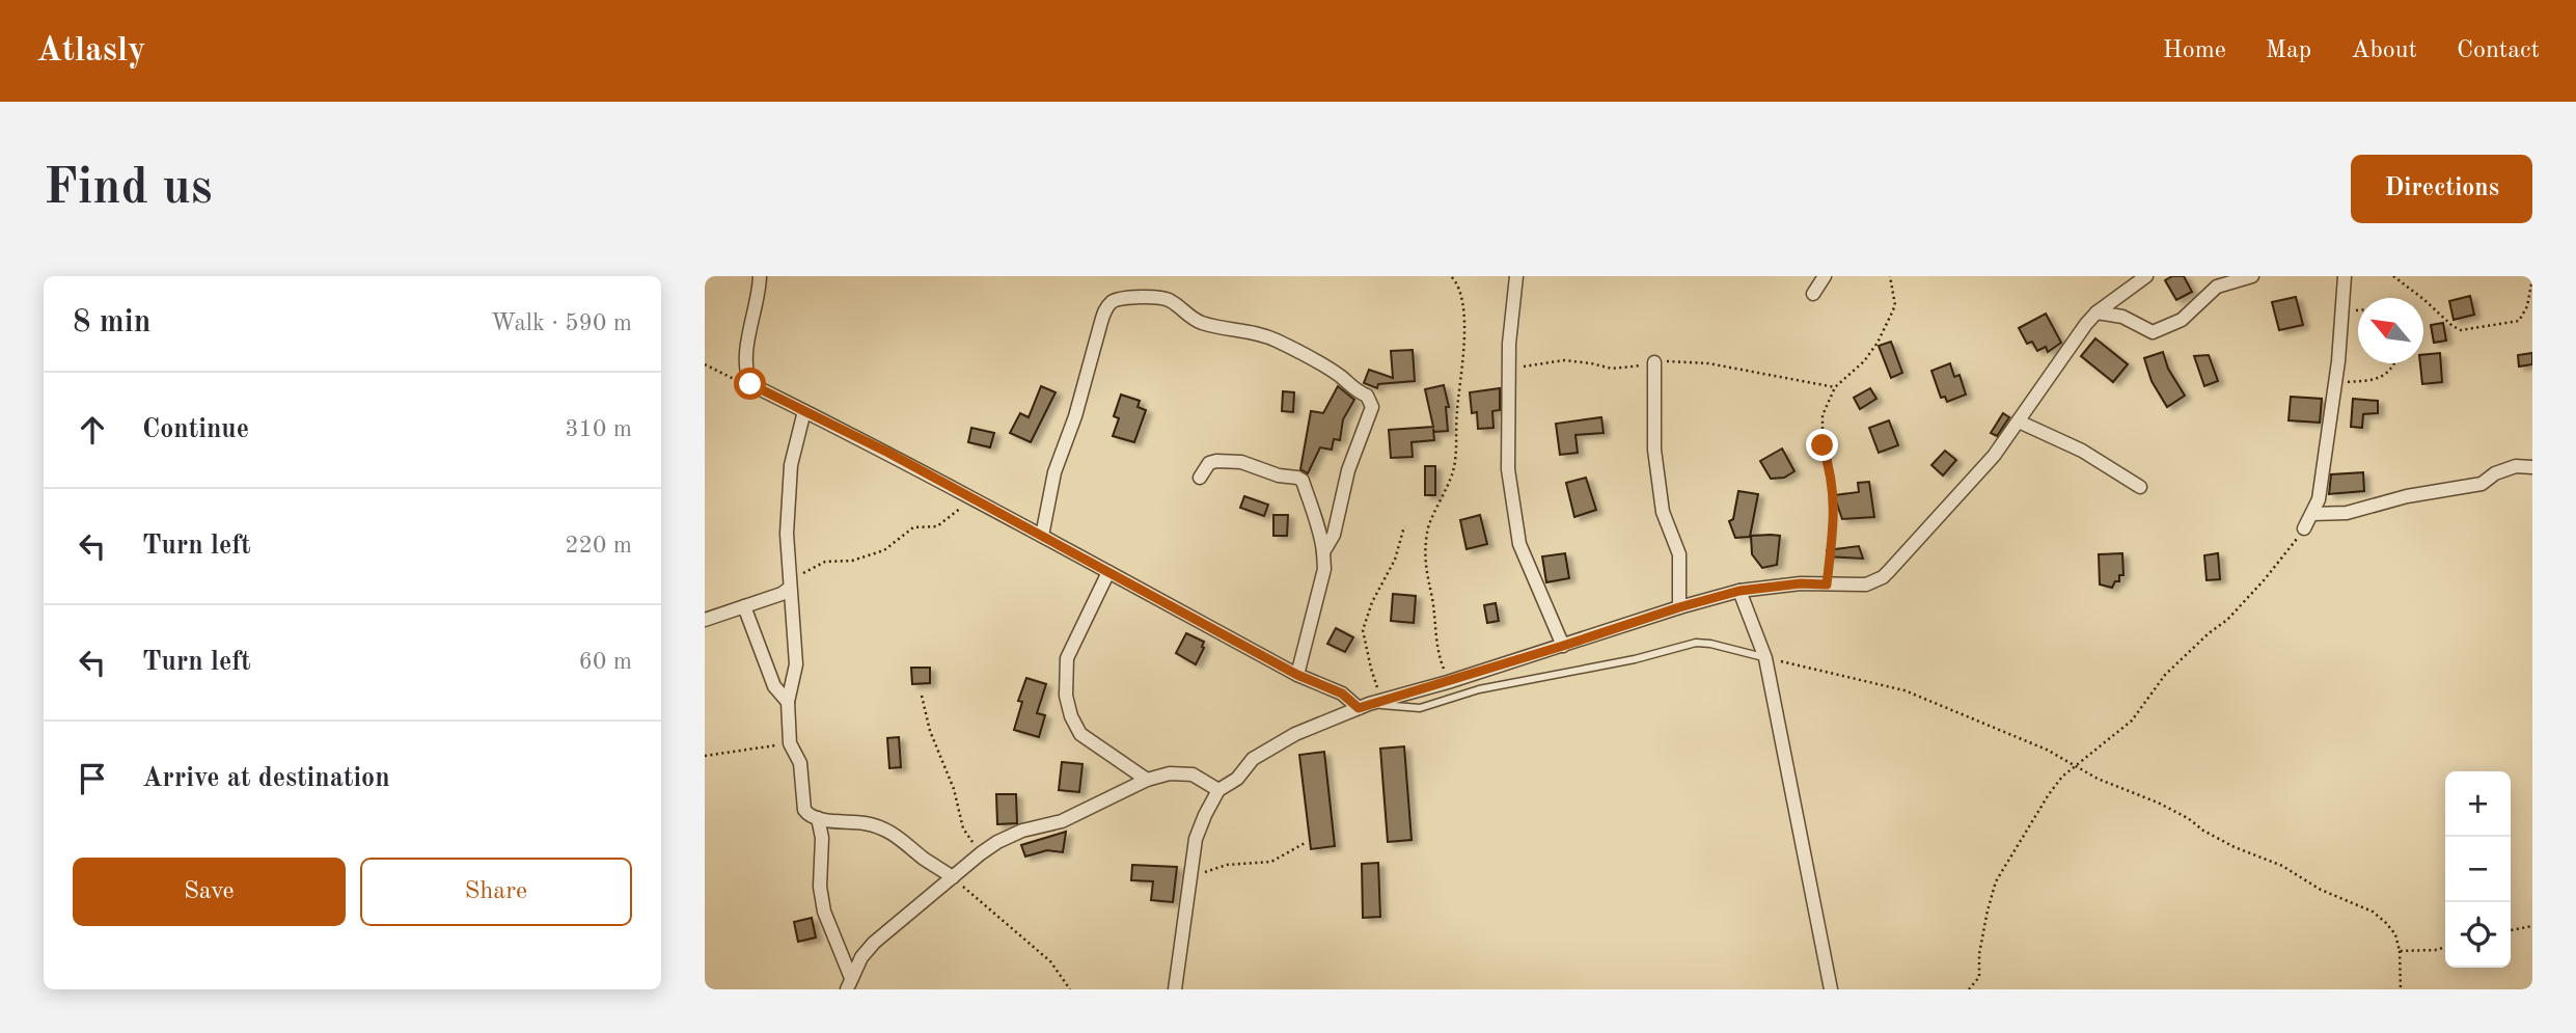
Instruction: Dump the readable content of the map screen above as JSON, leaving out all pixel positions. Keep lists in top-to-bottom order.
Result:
{
  "north": "top left",
  "page": {
    "header": "Atlasly",
    "nav": [
      "Home",
      "Map",
      "About",
      "Contact"
    ],
    "buttons": [
      "Directions",
      ["Save", "Share"]
    ],
    "title": "Find us",
    "heading": ["8 min", "Walk · 590 m"],
    "list": [
      ["Continue", "310 m"],
      ["Turn left", "220 m"],
      ["Turn left", "60 m"],
      "Arrive at destination"
    ],
    "map_buttons": ["+", "−"]
  }
}
